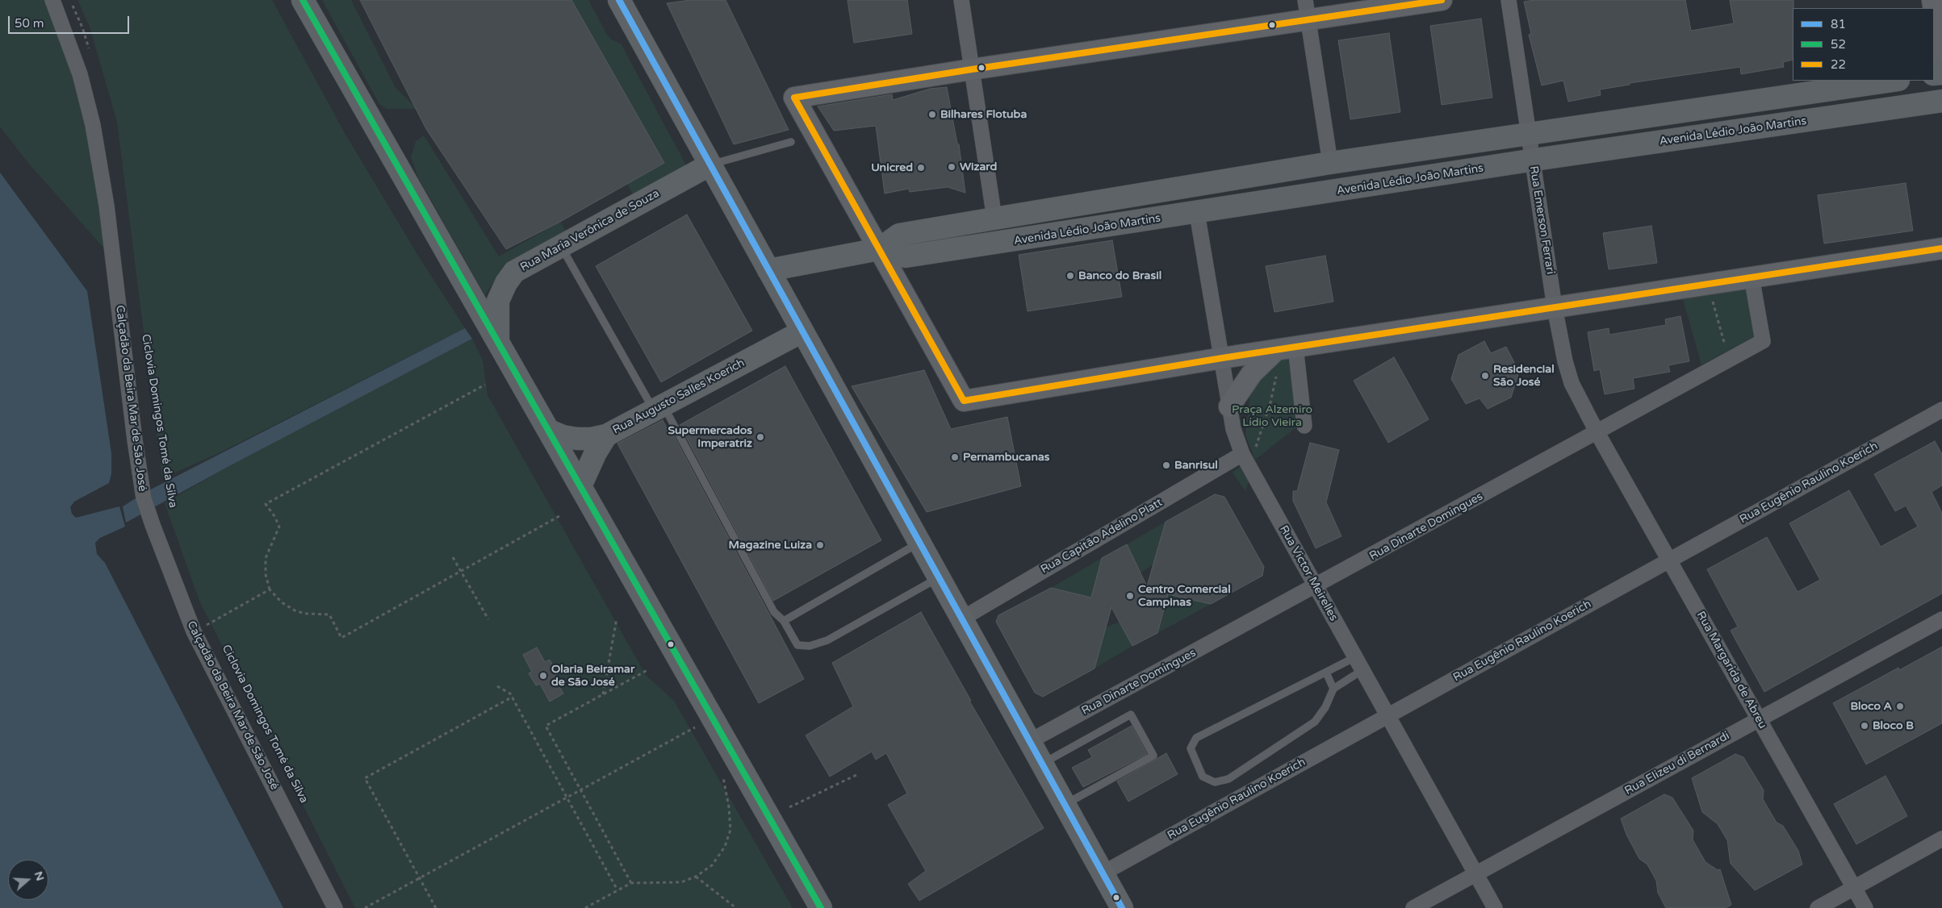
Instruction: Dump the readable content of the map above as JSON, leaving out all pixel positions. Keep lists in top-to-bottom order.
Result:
{
  "streets": {
    "main road": ["Avenida Lédio João Martins", "Rua Maria Verônica de Souza", "Rua Augusto Salles Koerich"],
    "street": [
      "Rua Emerson Ferrari",
      "Calçadão da Beira Mar de São José",
      "Rua Eugênio Raulino Koerich",
      "Rua Dinarte Domingues",
      "Rua Capitão Adelino Platt",
      "Rua Victor Meirelles",
      "Rua Margarida de Abreu",
      "Rua Elizeu di Bernardi"
    ]
  },
  "crossings": [
    ["Avenida Lédio João Martins", "Rua Emerson Ferrari"],
    ["Avenida Lédio João Martins", "Rua Victor Meirelles"],
    ["Rua Emerson Ferrari", "Rua Dinarte Domingues"],
    ["Rua Emerson Ferrari", "Rua Margarida de Abreu"],
    ["Rua Eugênio Raulino Koerich", "Rua Victor Meirelles"],
    ["Rua Eugênio Raulino Koerich", "Rua Margarida de Abreu"],
    ["Rua Dinarte Domingues", "Rua Victor Meirelles"],
    ["Rua Dinarte Domingues", "Rua Margarida de Abreu"],
    ["Rua Capitão Adelino Platt", "Rua Victor Meirelles"],
    ["Rua Victor Meirelles", "Rua Elizeu di Bernardi"],
    ["Rua Margarida de Abreu", "Rua Elizeu di Bernardi"]
  ],
  "parks": ["Praça Alzemiro Lídio Vieira"],
  "places": [
    "Bilhares Flotuba",
    "Wizard",
    "Unicred",
    "Banco do Brasil",
    "Residencial São José",
    "Supermercados Imperatriz",
    "Pernambucanas",
    "Banrisul",
    "Magazine Luiza",
    "Centro Comercial Campinas",
    "Olaria Beiramar de São José",
    "Bloco A",
    "Bloco B"
  ],
  "lines": ["transit line 81", "transit line 52", "transit line 22"],
  "legend": ["81", "52", "22"],
  "scale_bar": "50 m",
  "north": "right"
}
